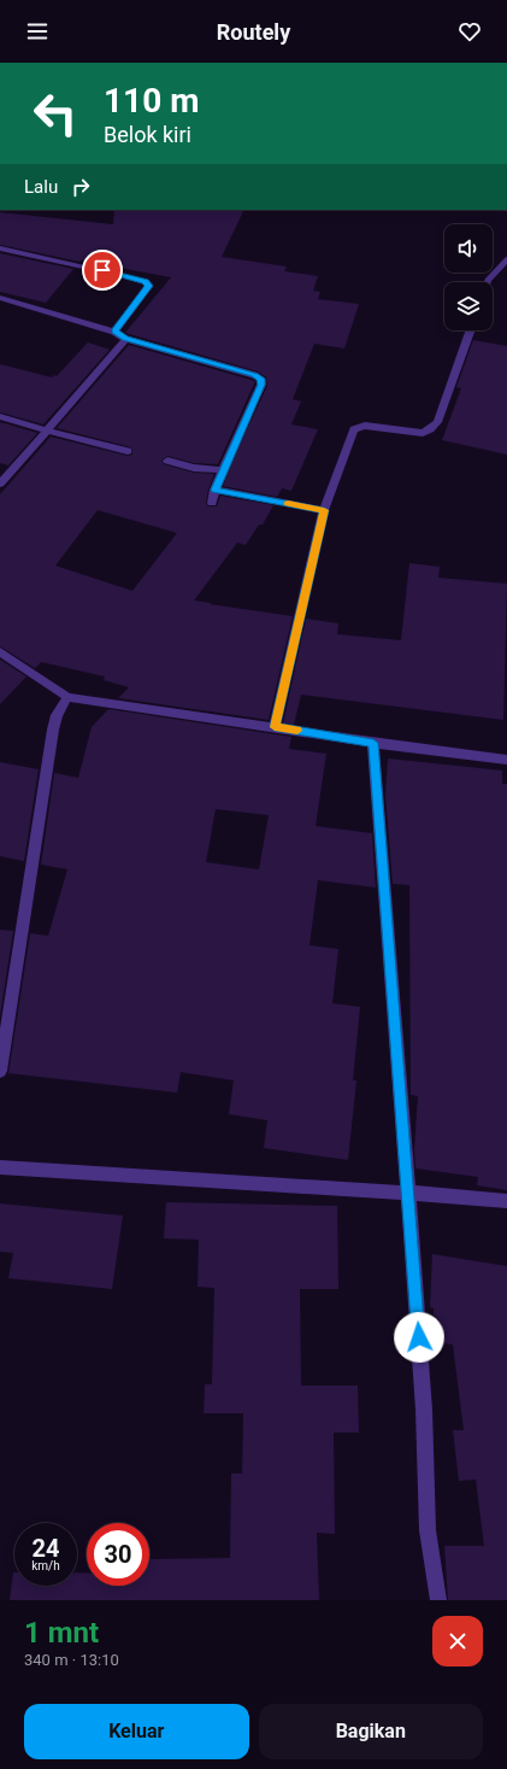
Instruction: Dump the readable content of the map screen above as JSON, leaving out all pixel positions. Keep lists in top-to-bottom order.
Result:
{
  "page": {
    "header": "Routely",
    "turn": ["110 m", "Belok kiri"],
    "then": "Lalu",
    "speed": "24 km/h",
    "limit": "30",
    "heading": ["1 mnt", "340 m · 13:10"],
    "buttons": ["Keluar", "Bagikan"]
  }
}
